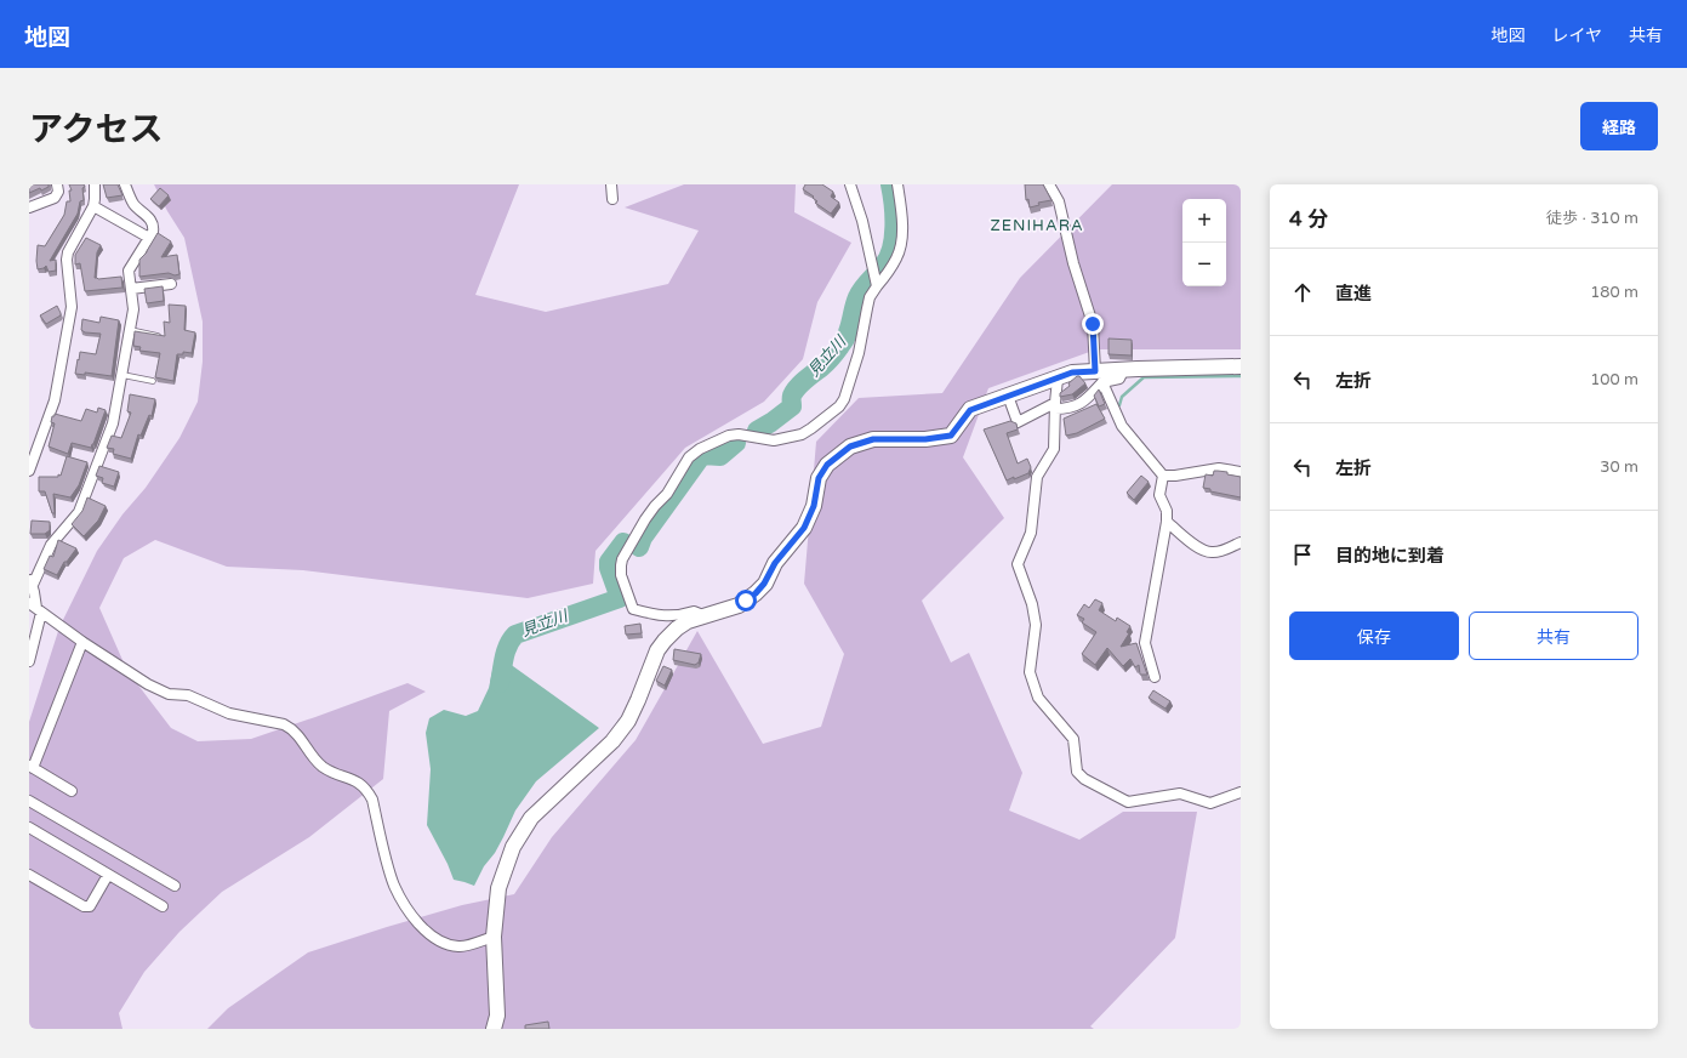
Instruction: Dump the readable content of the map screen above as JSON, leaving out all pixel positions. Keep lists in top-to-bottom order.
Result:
{
  "districts": ["ZENIHARA"],
  "water": ["見立川"],
  "page": {
    "header": "地図",
    "nav": ["地図", "レイヤ", "共有"],
    "title": "アクセス",
    "buttons": [
      "経路",
      ["保存", "共有"]
    ],
    "heading": ["4 分", "徒歩 · 310 m"],
    "map_buttons": ["+", "−"],
    "list": [
      ["直進", "180 m"],
      ["左折", "100 m"],
      ["左折", "30 m"],
      "目的地に到着"
    ]
  }
}
